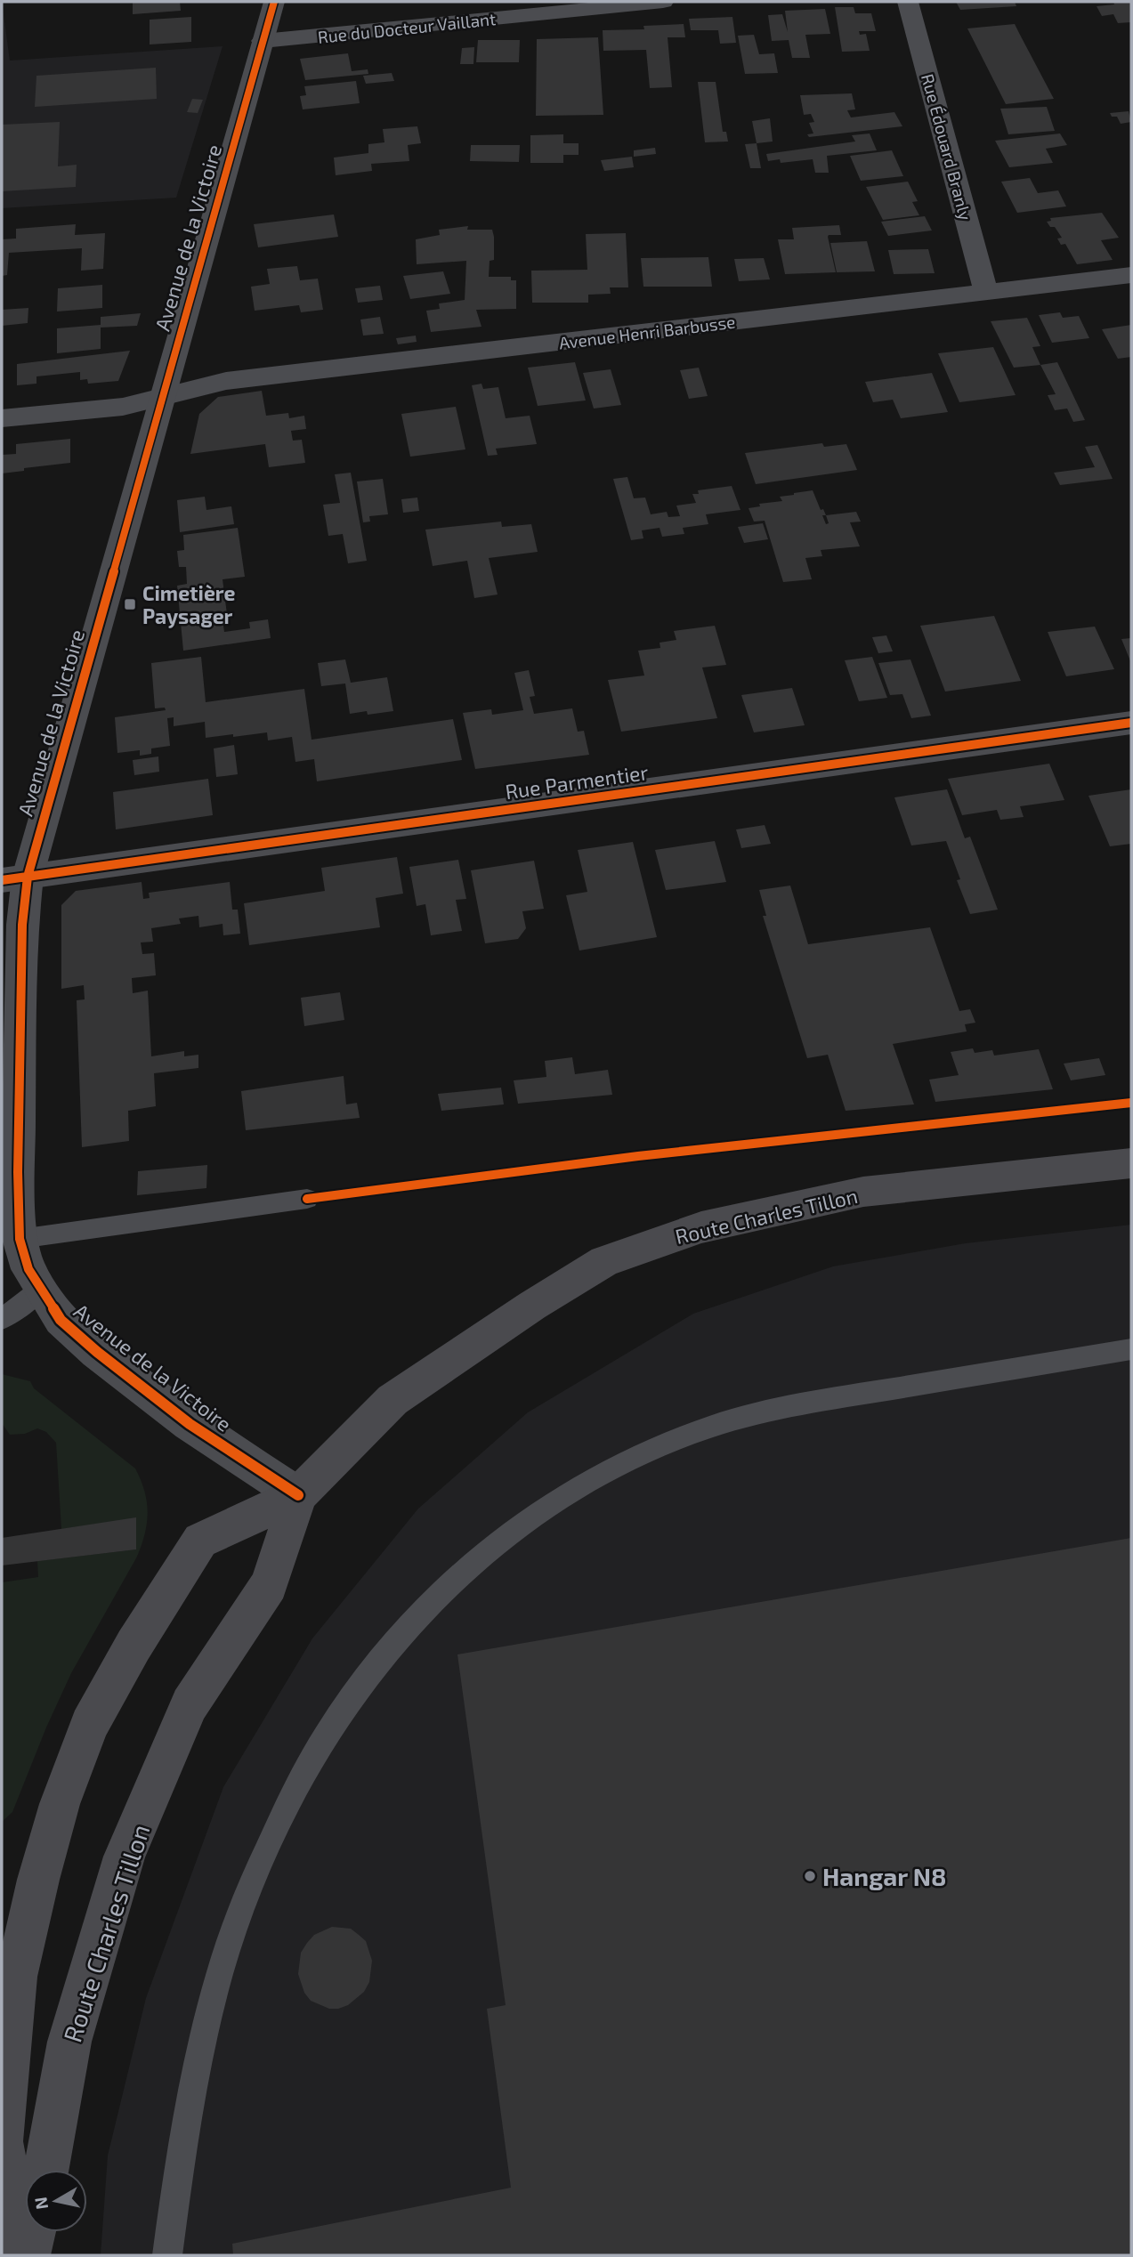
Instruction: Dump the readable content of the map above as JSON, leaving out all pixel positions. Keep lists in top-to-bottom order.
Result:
{
  "streets": {
    "main road": ["Route Charles Tillon"],
    "street": [
      "Rue du Docteur Vaillant",
      "Rue Édouard Branly",
      "Avenue de la Victoire",
      "Avenue Henri Barbusse",
      "Rue Parmentier"
    ]
  },
  "crossings": [
    ["Rue du Docteur Vaillant", "Avenue de la Victoire"],
    ["Rue Édouard Branly", "Avenue Henri Barbusse"],
    ["Avenue de la Victoire", "Avenue Henri Barbusse"],
    ["Avenue de la Victoire", "Rue Parmentier"],
    ["Avenue de la Victoire", "Route Charles Tillon"]
  ],
  "places": {
    "transit": ["Cimetière Paysager"],
    "other": ["Hangar N8"]
  },
  "north": "left"
}
